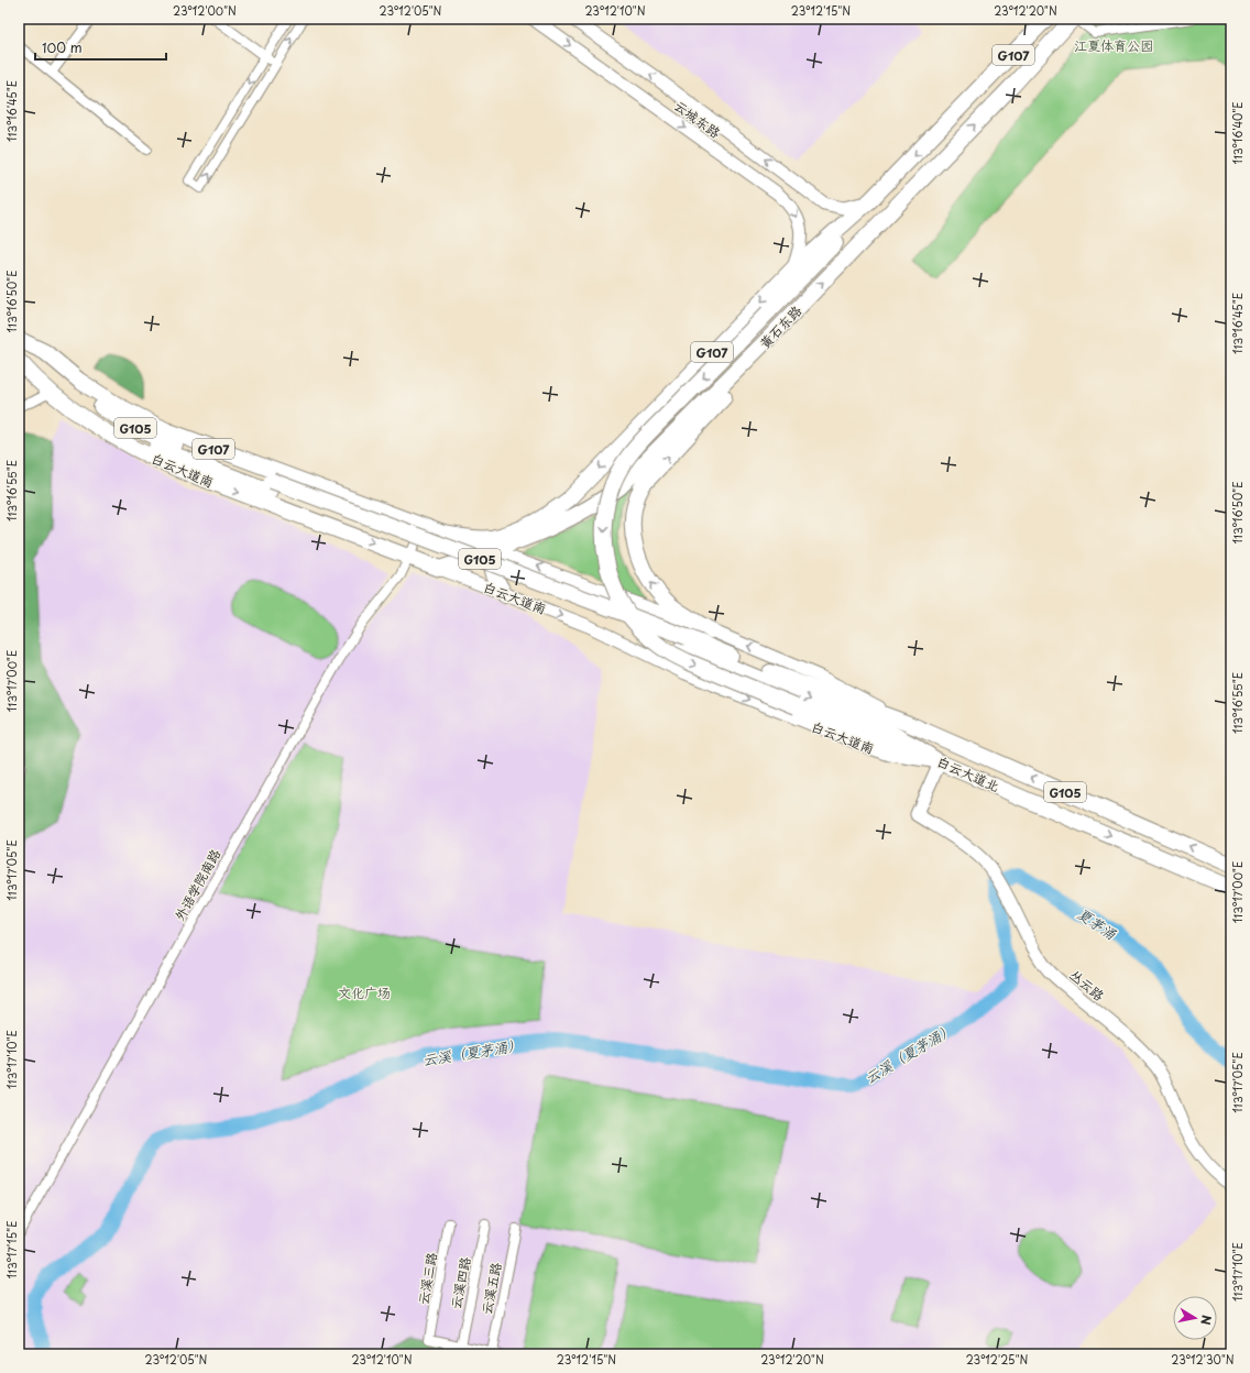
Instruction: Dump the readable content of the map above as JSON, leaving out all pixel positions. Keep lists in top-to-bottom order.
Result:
{
  "streets": {
    "highway": [
      "G107",
      "黄石东路",
      "G105",
      "白云大道南",
      "白云大道北"
    ],
    "main road": ["云城东路", "丛云路"],
    "street": [
      "外语学院南路",
      "云溪三路",
      "云溪四路",
      "云溪五路"
    ]
  },
  "crossings": [
    ["G107", "云城东路"],
    ["G107", "白云大道南"],
    ["黄石东路", "白云大道南"],
    ["白云大道南", "白云大道北"],
    ["白云大道南", "外语学院南路"],
    ["白云大道南", "丛云路"],
    ["白云大道北", "丛云路"],
    ["云溪三路", "云溪四路"]
  ],
  "water": ["夏茅涌", "云溪（夏茅涌）"],
  "parks": ["江夏体育公园", "文化广场"],
  "scale_bar": "100 m",
  "north": "right",
  "coordinates": [
    "23°12'00\"N",
    "23°12'05\"N",
    "23°12'10\"N",
    "23°12'15\"N",
    "23°12'20\"N",
    "113°16'45\"E",
    "113°16'40\"E",
    "113°16'50\"E",
    "113°16'55\"E",
    "113°17'00\"E",
    "113°17'05\"E",
    "113°17'10\"E",
    "113°17'15\"E",
    "23°12'25\"N",
    "23°12'30\"N"
  ]
}
